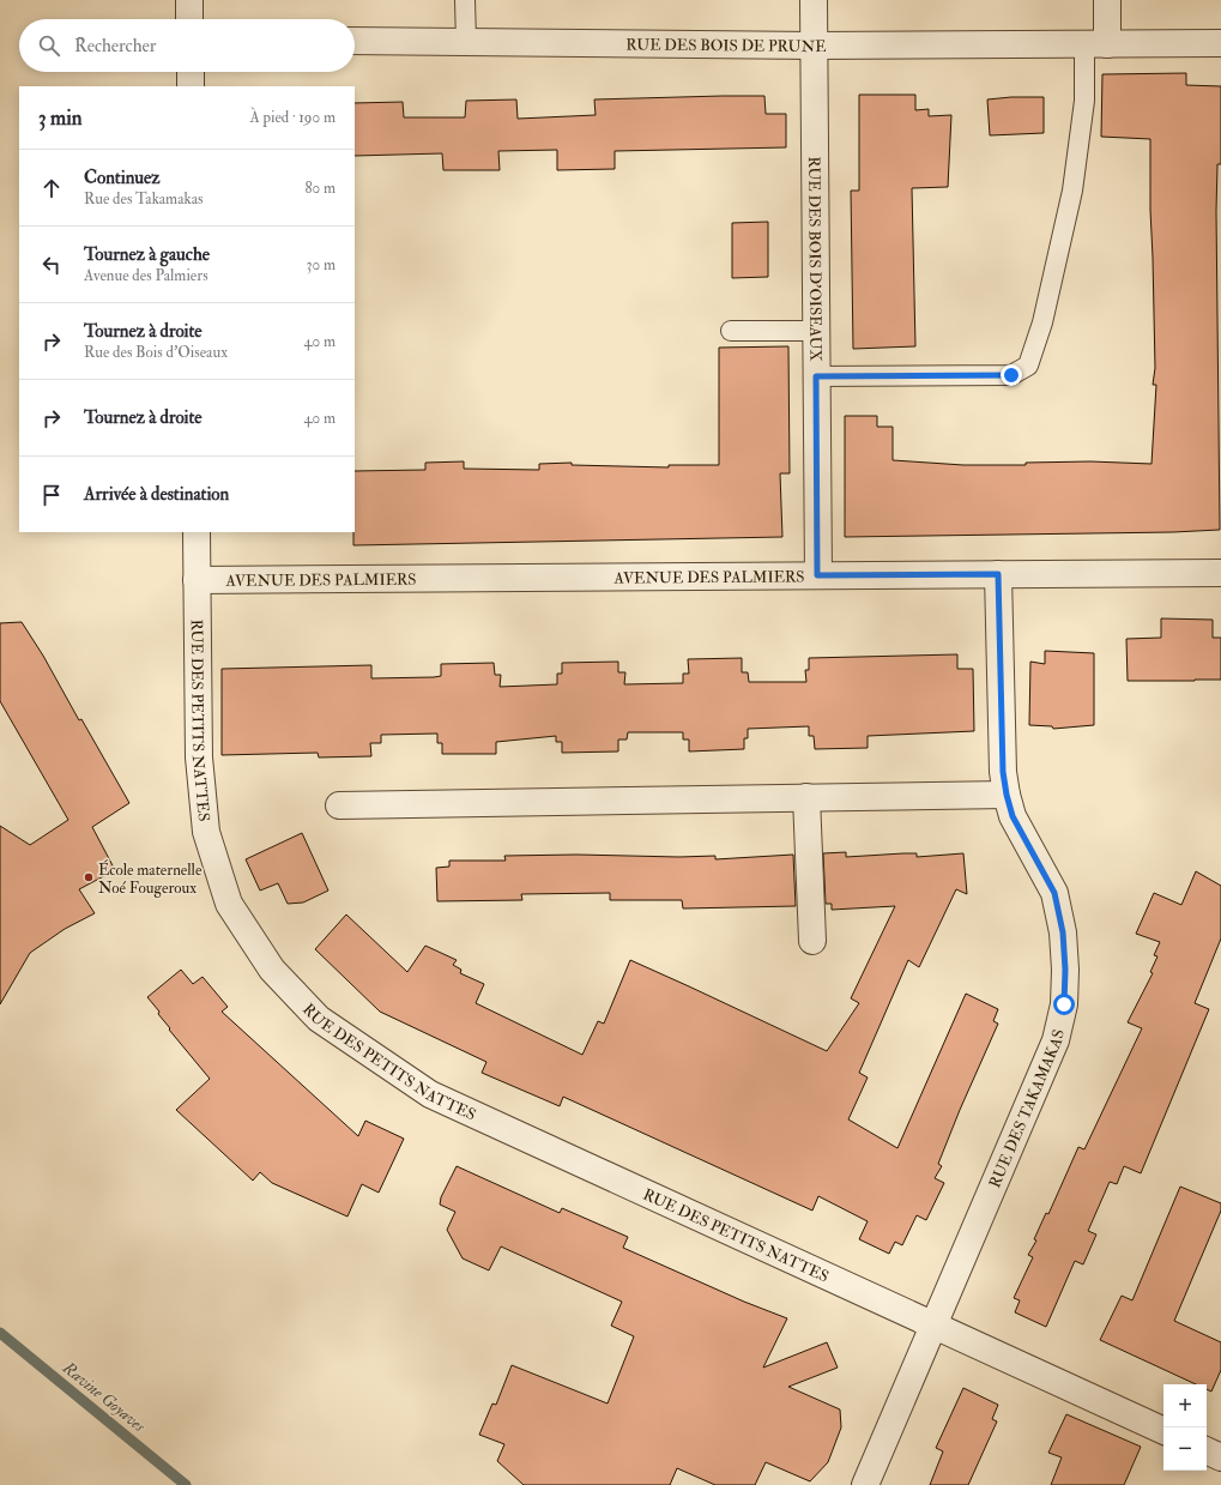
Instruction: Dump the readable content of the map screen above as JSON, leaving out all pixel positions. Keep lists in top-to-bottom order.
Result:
{
  "streets": {
    "street": [
      "RUE DES BOIS DE PRUNE",
      "RUE DES BOIS D'OISEAUX",
      "AVENUE DES PALMIERS",
      "RUE DES PETITS NATTES",
      "RUE DES TAKAMAKAS"
    ]
  },
  "crossings": [
    ["RUE DES BOIS DE PRUNE", "RUE DES BOIS D'OISEAUX"],
    ["RUE DES BOIS D'OISEAUX", "AVENUE DES PALMIERS"],
    ["AVENUE DES PALMIERS", "RUE DES PETITS NATTES"],
    ["AVENUE DES PALMIERS", "RUE DES TAKAMAKAS"],
    ["RUE DES PETITS NATTES", "RUE DES TAKAMAKAS"]
  ],
  "water": ["Ravine Goyaves"],
  "places": ["École maternelle Noé Fougeroux"],
  "page": {
    "search": "Rechercher",
    "heading": ["3 min", "À pied · 190 m"],
    "list": [
      ["Continuez", "Rue des Takamakas", "80 m"],
      ["Tournez à gauche", "Avenue des Palmiers", "30 m"],
      ["Tournez à droite", "Rue des Bois d'Oiseaux", "40 m"],
      ["Tournez à droite", "40 m"],
      "Arrivée à destination"
    ],
    "map_buttons": ["+", "−"]
  }
}
